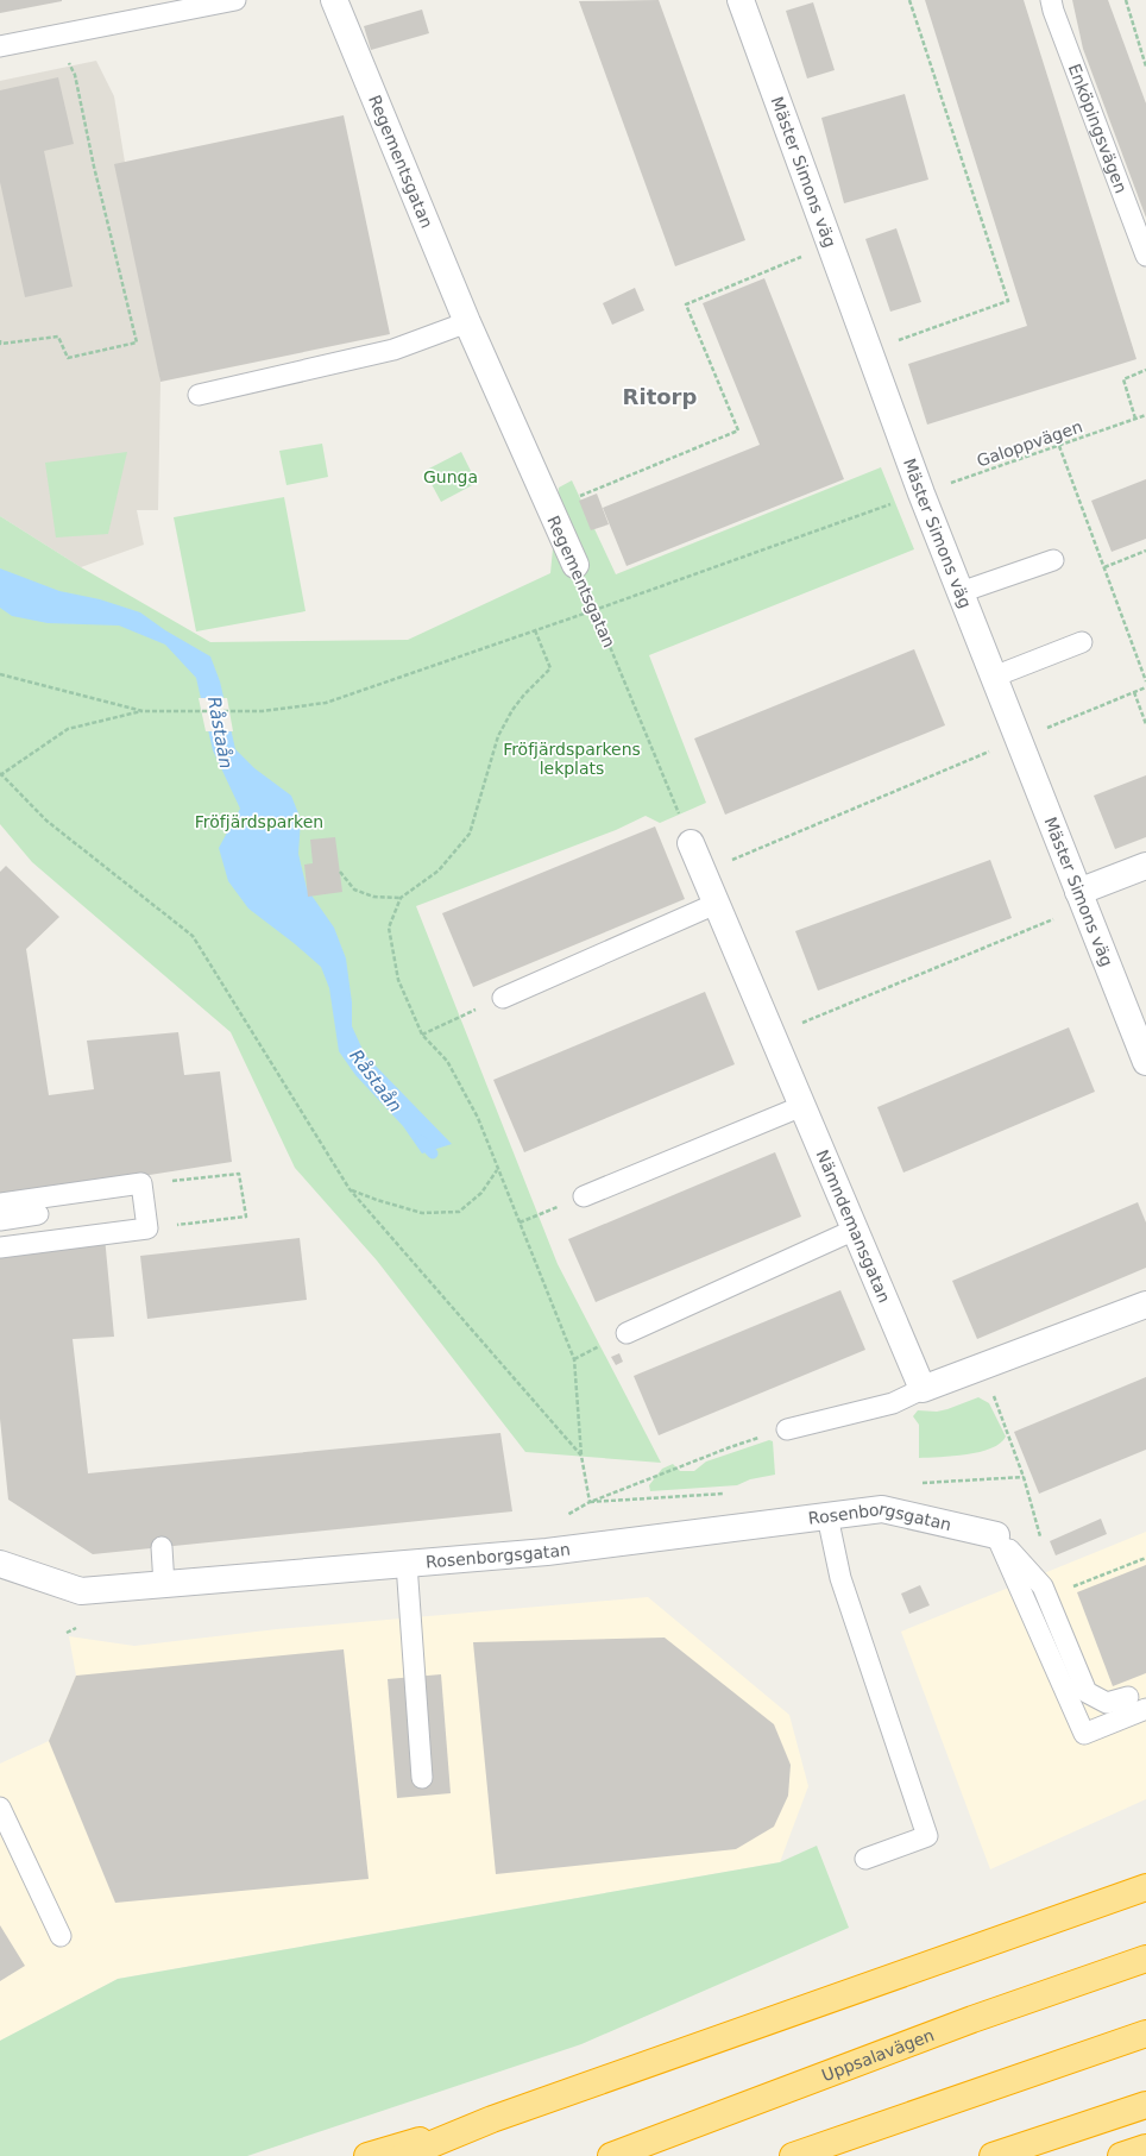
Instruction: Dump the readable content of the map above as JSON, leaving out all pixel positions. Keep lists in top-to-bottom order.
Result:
{
  "streets": {
    "highway": ["Uppsalavägen"],
    "street": [
      "Regementsgatan",
      "Mäster Simons väg",
      "Nämndemansgatan",
      "Rosenborgsgatan"
    ],
    "lane": ["Enköpingsvägen"],
    "path": ["Galoppvägen"]
  },
  "crossings": [
    ["Regementsgatan", "Galoppvägen"],
    ["Regementsgatan", "Nämndemansgatan"],
    ["Mäster Simons väg", "Galoppvägen"]
  ],
  "districts": ["Ritorp"],
  "water": ["Råstaån"],
  "parks": ["Gunga", "Fröfjärdsparkens lekplats", "Fröfjärdsparken"]
}
